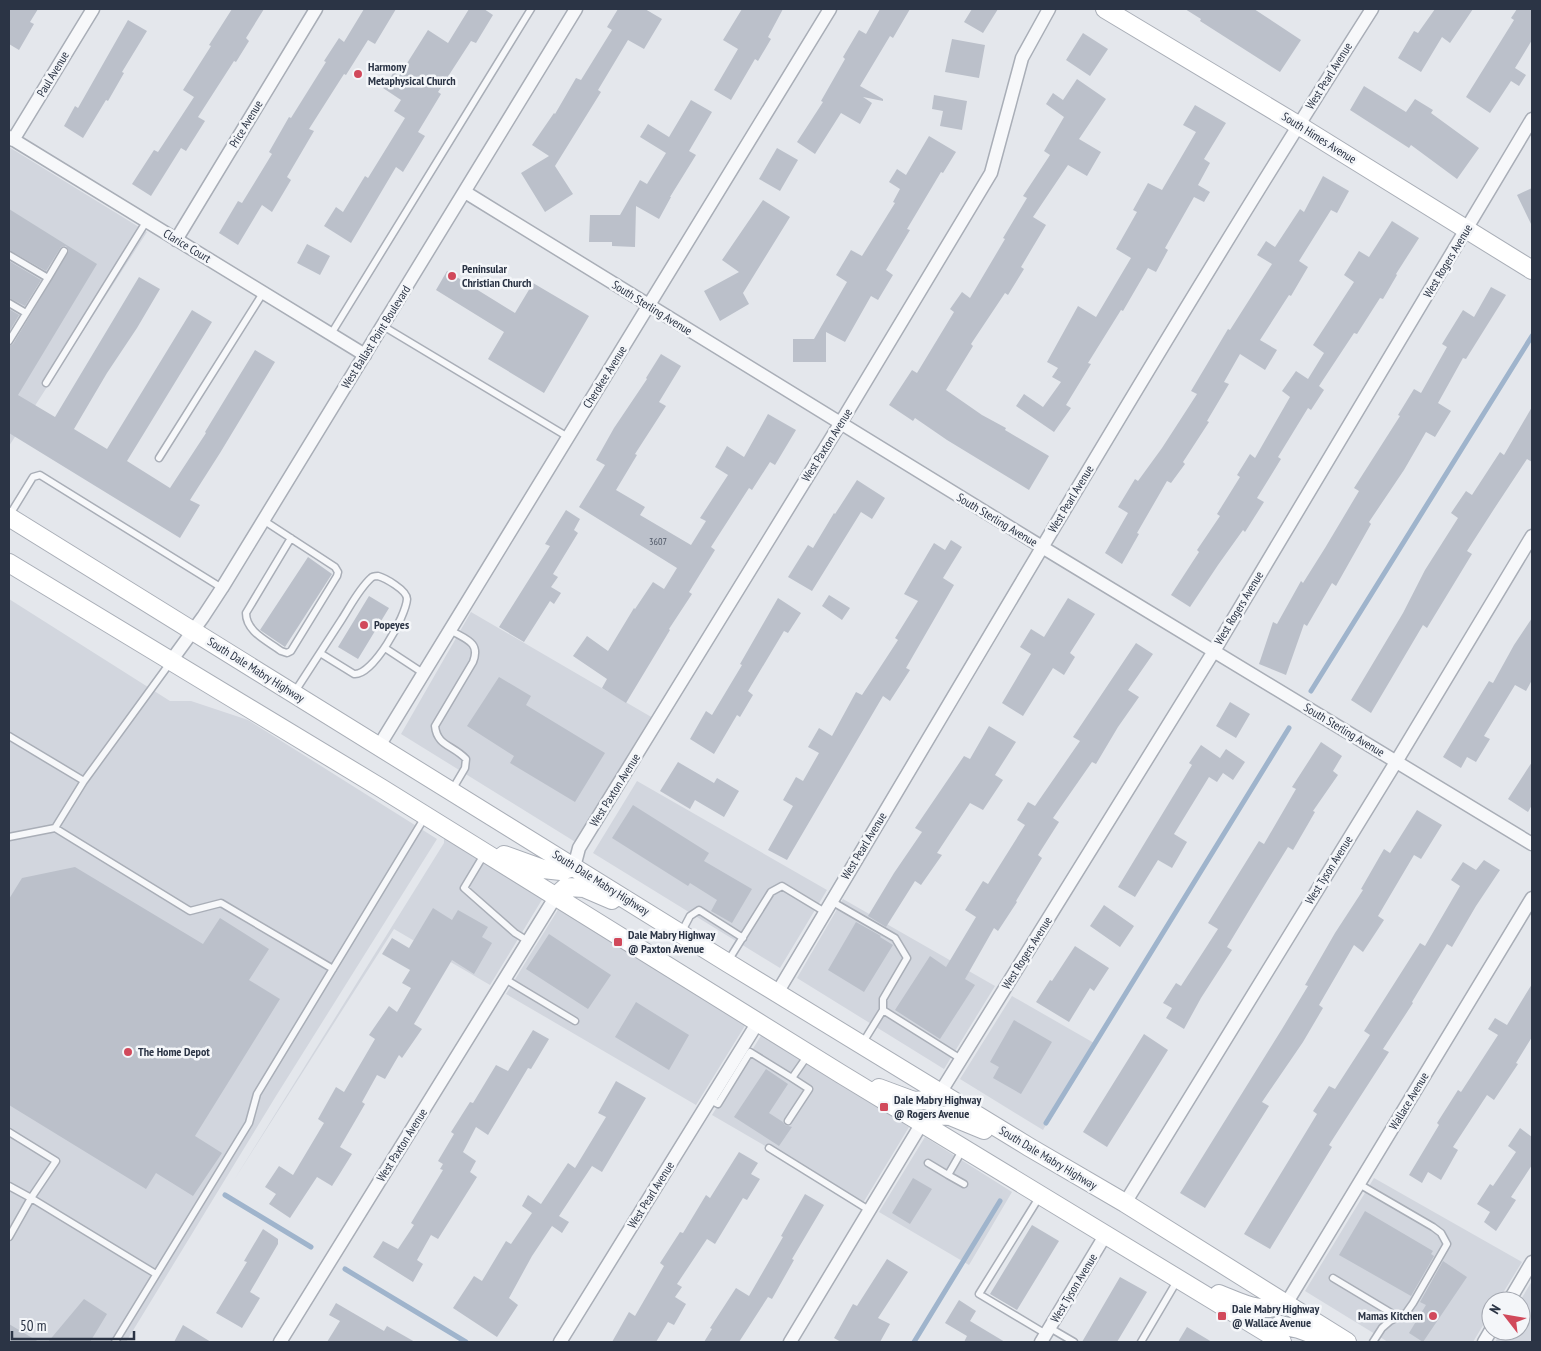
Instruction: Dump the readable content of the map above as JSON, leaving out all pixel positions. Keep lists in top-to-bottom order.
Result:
{
  "streets": {
    "main road": ["South Himes Avenue", "South Dale Mabry Highway"],
    "street": [
      "Paul Avenue",
      "West Pearl Avenue",
      "Price Avenue",
      "Clarice Court",
      "West Rogers Avenue",
      "South Sterling Avenue",
      "West Ballast Point Boulevard",
      "Cherokee Avenue",
      "West Paxton Avenue",
      "West Tyson Avenue",
      "Wallace Avenue"
    ]
  },
  "crossings": [
    ["Paul Avenue", "Clarice Court"],
    ["West Pearl Avenue", "South Himes Avenue"],
    ["West Pearl Avenue", "South Sterling Avenue"],
    ["West Pearl Avenue", "South Dale Mabry Highway"],
    ["Price Avenue", "Clarice Court"],
    ["South Himes Avenue", "West Rogers Avenue"],
    ["Clarice Court", "West Ballast Point Boulevard"],
    ["West Rogers Avenue", "South Sterling Avenue"],
    ["West Rogers Avenue", "South Dale Mabry Highway"],
    ["South Sterling Avenue", "West Ballast Point Boulevard"],
    ["South Sterling Avenue", "Cherokee Avenue"],
    ["South Sterling Avenue", "West Paxton Avenue"],
    ["South Sterling Avenue", "West Tyson Avenue"],
    ["West Ballast Point Boulevard", "South Dale Mabry Highway"],
    ["Cherokee Avenue", "South Dale Mabry Highway"],
    ["West Paxton Avenue", "South Dale Mabry Highway"],
    ["South Dale Mabry Highway", "West Tyson Avenue"],
    ["South Dale Mabry Highway", "Wallace Avenue"]
  ],
  "places": {
    "other": [
      "Harmony Metaphysical Church",
      "Peninsular Christian Church",
      "Popeyes",
      "The Home Depot",
      "Mamas Kitchen"
    ],
    "transit": ["Dale Mabry Highway @ Paxton Avenue", "Dale Mabry Highway @ Rogers Avenue", "Dale Mabry Highway @ Wallace Avenue"]
  },
  "house_numbers": ["3607"],
  "scale_bar": "50 m",
  "north": "top left"
}
